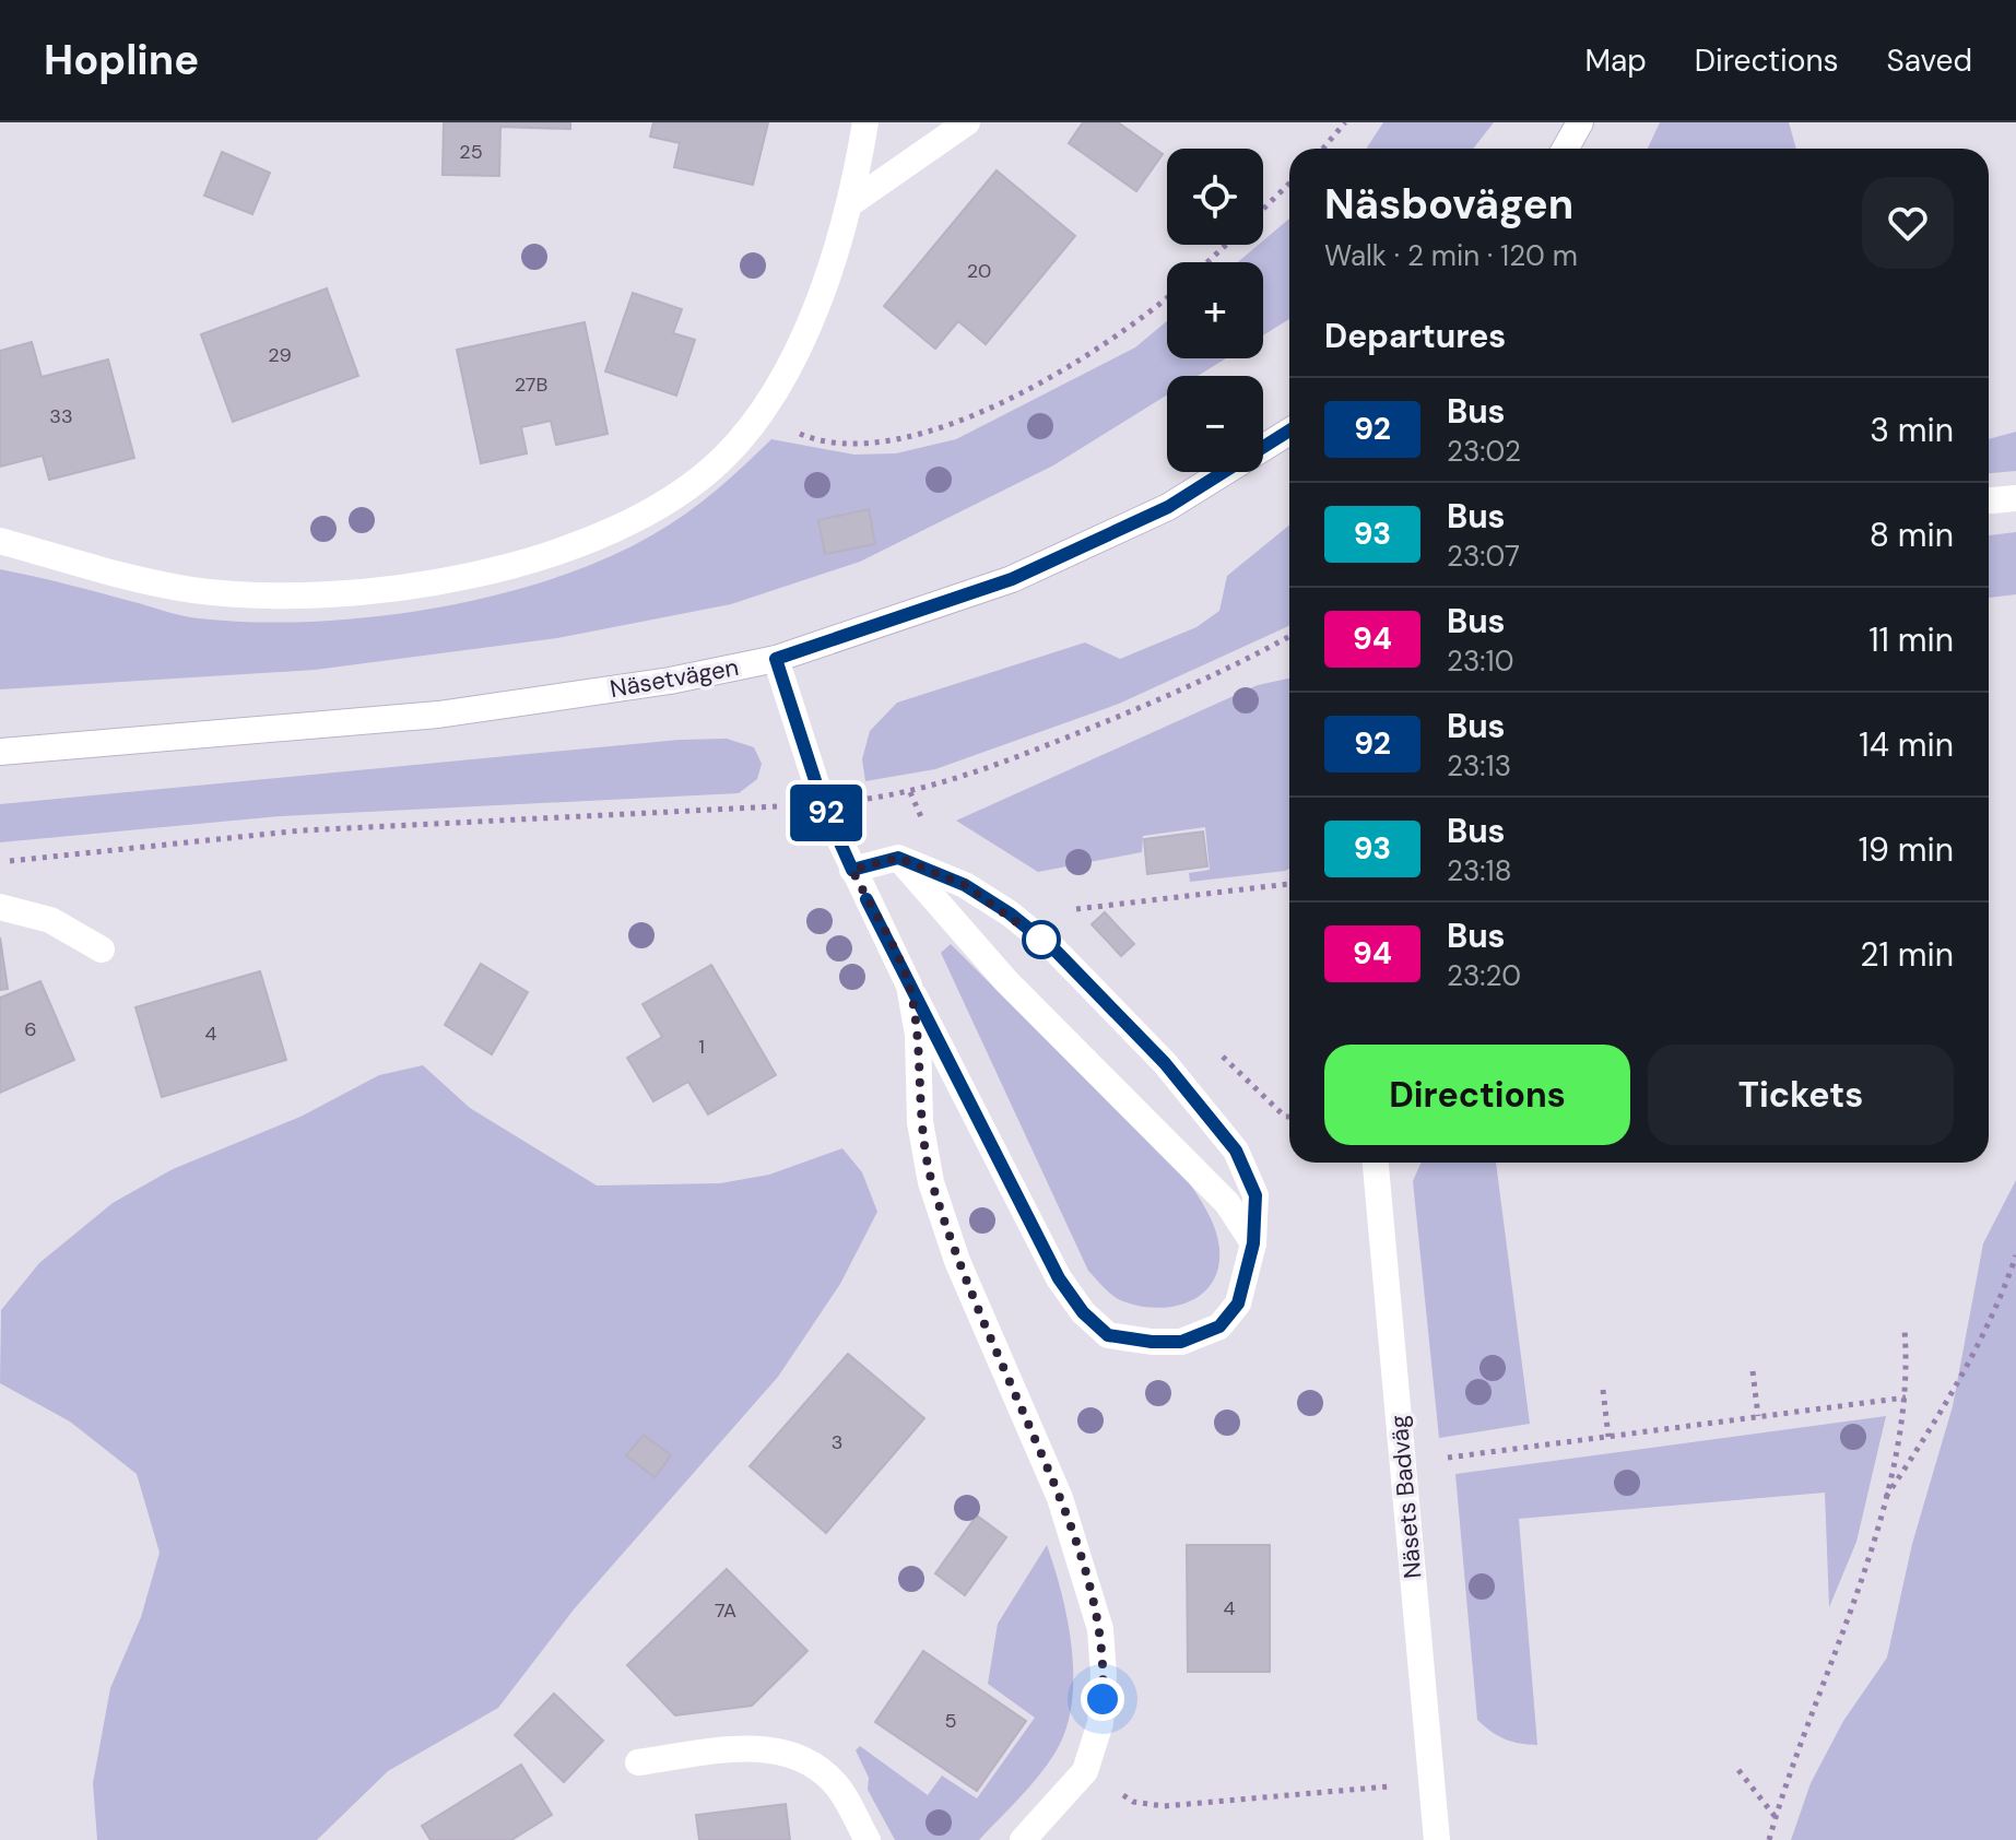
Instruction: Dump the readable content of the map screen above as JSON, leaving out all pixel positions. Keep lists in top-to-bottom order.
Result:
{
  "streets": {
    "street": ["Näsetvägen", "Näsets Badväg"]
  },
  "lines": ["bus line 92"],
  "house_numbers": [
    "25",
    "20",
    "29",
    "27B",
    "33",
    "6",
    "4",
    "1",
    "3",
    "4",
    "7A",
    "5"
  ],
  "page": {
    "header": "Hopline",
    "nav": ["Map", "Directions", "Saved"],
    "on_map": "92",
    "map_buttons": ["+", "−"],
    "heading": [
      ["Näsbovägen", "Walk · 2 min · 120 m"],
      "Departures"
    ],
    "list": [
      {
        "mark": "92",
        "name": "Bus",
        "note": "23:02",
        "value": "3 min"
      },
      {
        "mark": "93",
        "name": "Bus",
        "note": "23:07",
        "value": "8 min"
      },
      {
        "mark": "94",
        "name": "Bus",
        "note": "23:10",
        "value": "11 min"
      },
      {
        "mark": "92",
        "name": "Bus",
        "note": "23:13",
        "value": "14 min"
      },
      {
        "mark": "93",
        "name": "Bus",
        "note": "23:18",
        "value": "19 min"
      },
      {
        "mark": "94",
        "name": "Bus",
        "note": "23:20",
        "value": "21 min"
      }
    ],
    "buttons": ["Directions", "Tickets"]
  }
}
